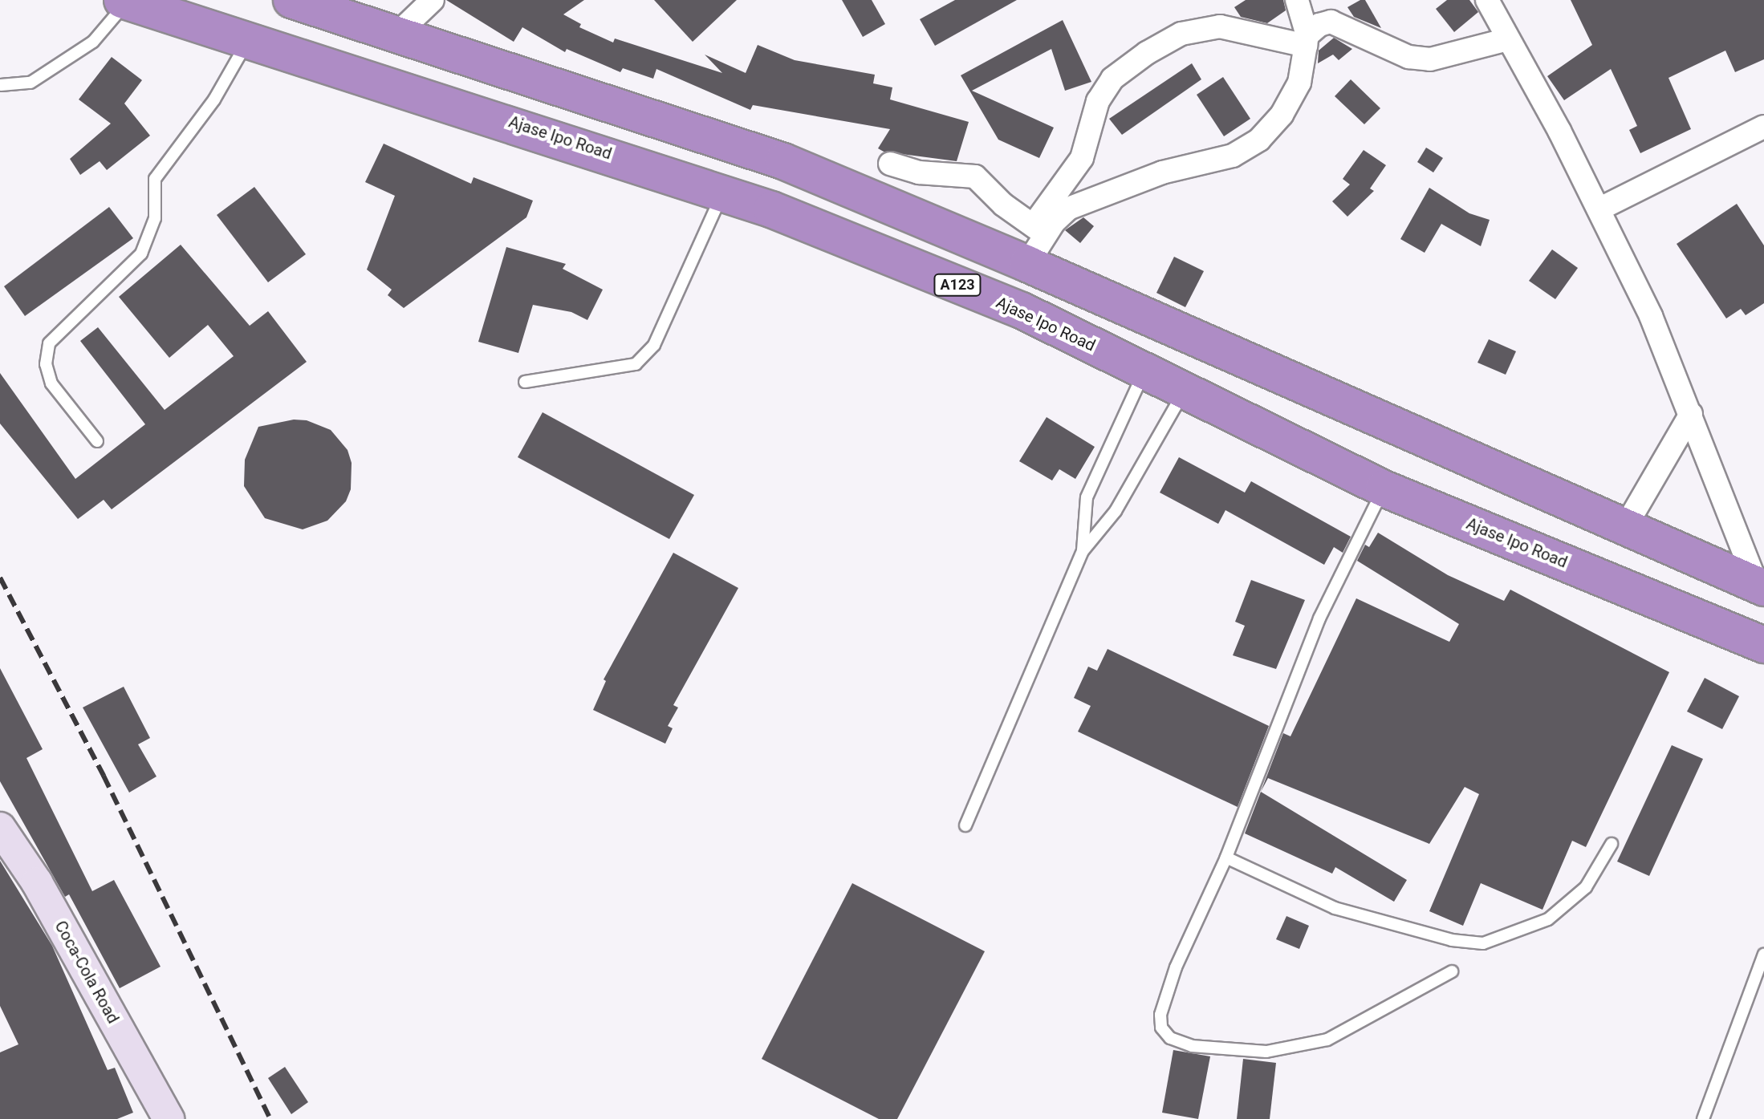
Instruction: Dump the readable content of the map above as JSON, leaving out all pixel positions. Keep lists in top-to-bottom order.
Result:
{
  "streets": {
    "highway": ["Ajase Ipo Road", "A123"],
    "street": ["Coca-Cola Road"]
  }
}
